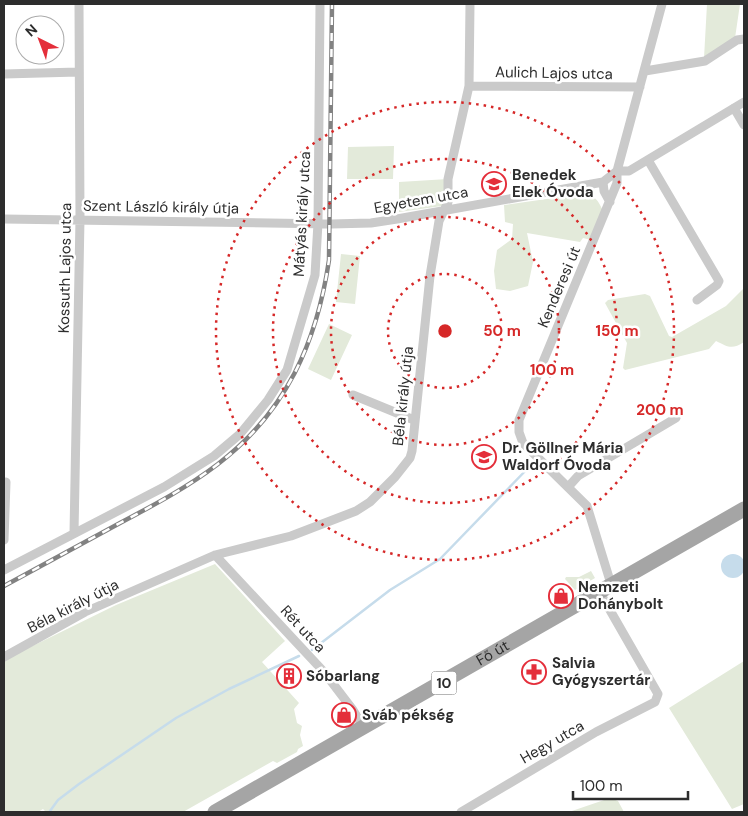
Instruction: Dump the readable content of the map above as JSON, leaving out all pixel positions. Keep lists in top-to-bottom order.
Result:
{
  "streets": {
    "main road": ["Fő út", "10"],
    "street": [
      "Aulich Lajos utca",
      "Egyetem utca",
      "Szent László király útja",
      "Mátyás király utca",
      "Kossuth Lajos utca",
      "Kenderesi út",
      "Béla király útja",
      "Rét utca",
      "Hegy utca"
    ]
  },
  "crossings": [
    ["Aulich Lajos utca", "Kenderesi út"],
    ["Aulich Lajos utca", "Béla király útja"],
    ["Egyetem utca", "Szent László király útja"],
    ["Egyetem utca", "Mátyás király utca"],
    ["Egyetem utca", "Kenderesi út"],
    ["Egyetem utca", "Béla király útja"],
    ["Szent László király útja", "Mátyás király utca"],
    ["Szent László király útja", "Kossuth Lajos utca"],
    ["Mátyás király utca", "Kossuth Lajos utca"],
    ["Kenderesi út", "Fő út"],
    ["Kenderesi út", "Hegy utca"],
    ["Béla király útja", "Rét utca"],
    ["Rét utca", "Fő út"]
  ],
  "places": {
    "school or university": ["Benedek Elek Óvoda", "Dr. Göllner Mária Waldorf Óvoda"],
    "shop": ["Nemzeti Dohánybolt", "Sváb pékség"],
    "pharmacy": ["Salvia Gyógyszertár"],
    "building": ["Sóbarlang"]
  },
  "scale_bar": "100 m",
  "north": "top left",
  "rings": [
    "50 m",
    "150 m",
    "100 m",
    "200 m"
  ]
}
